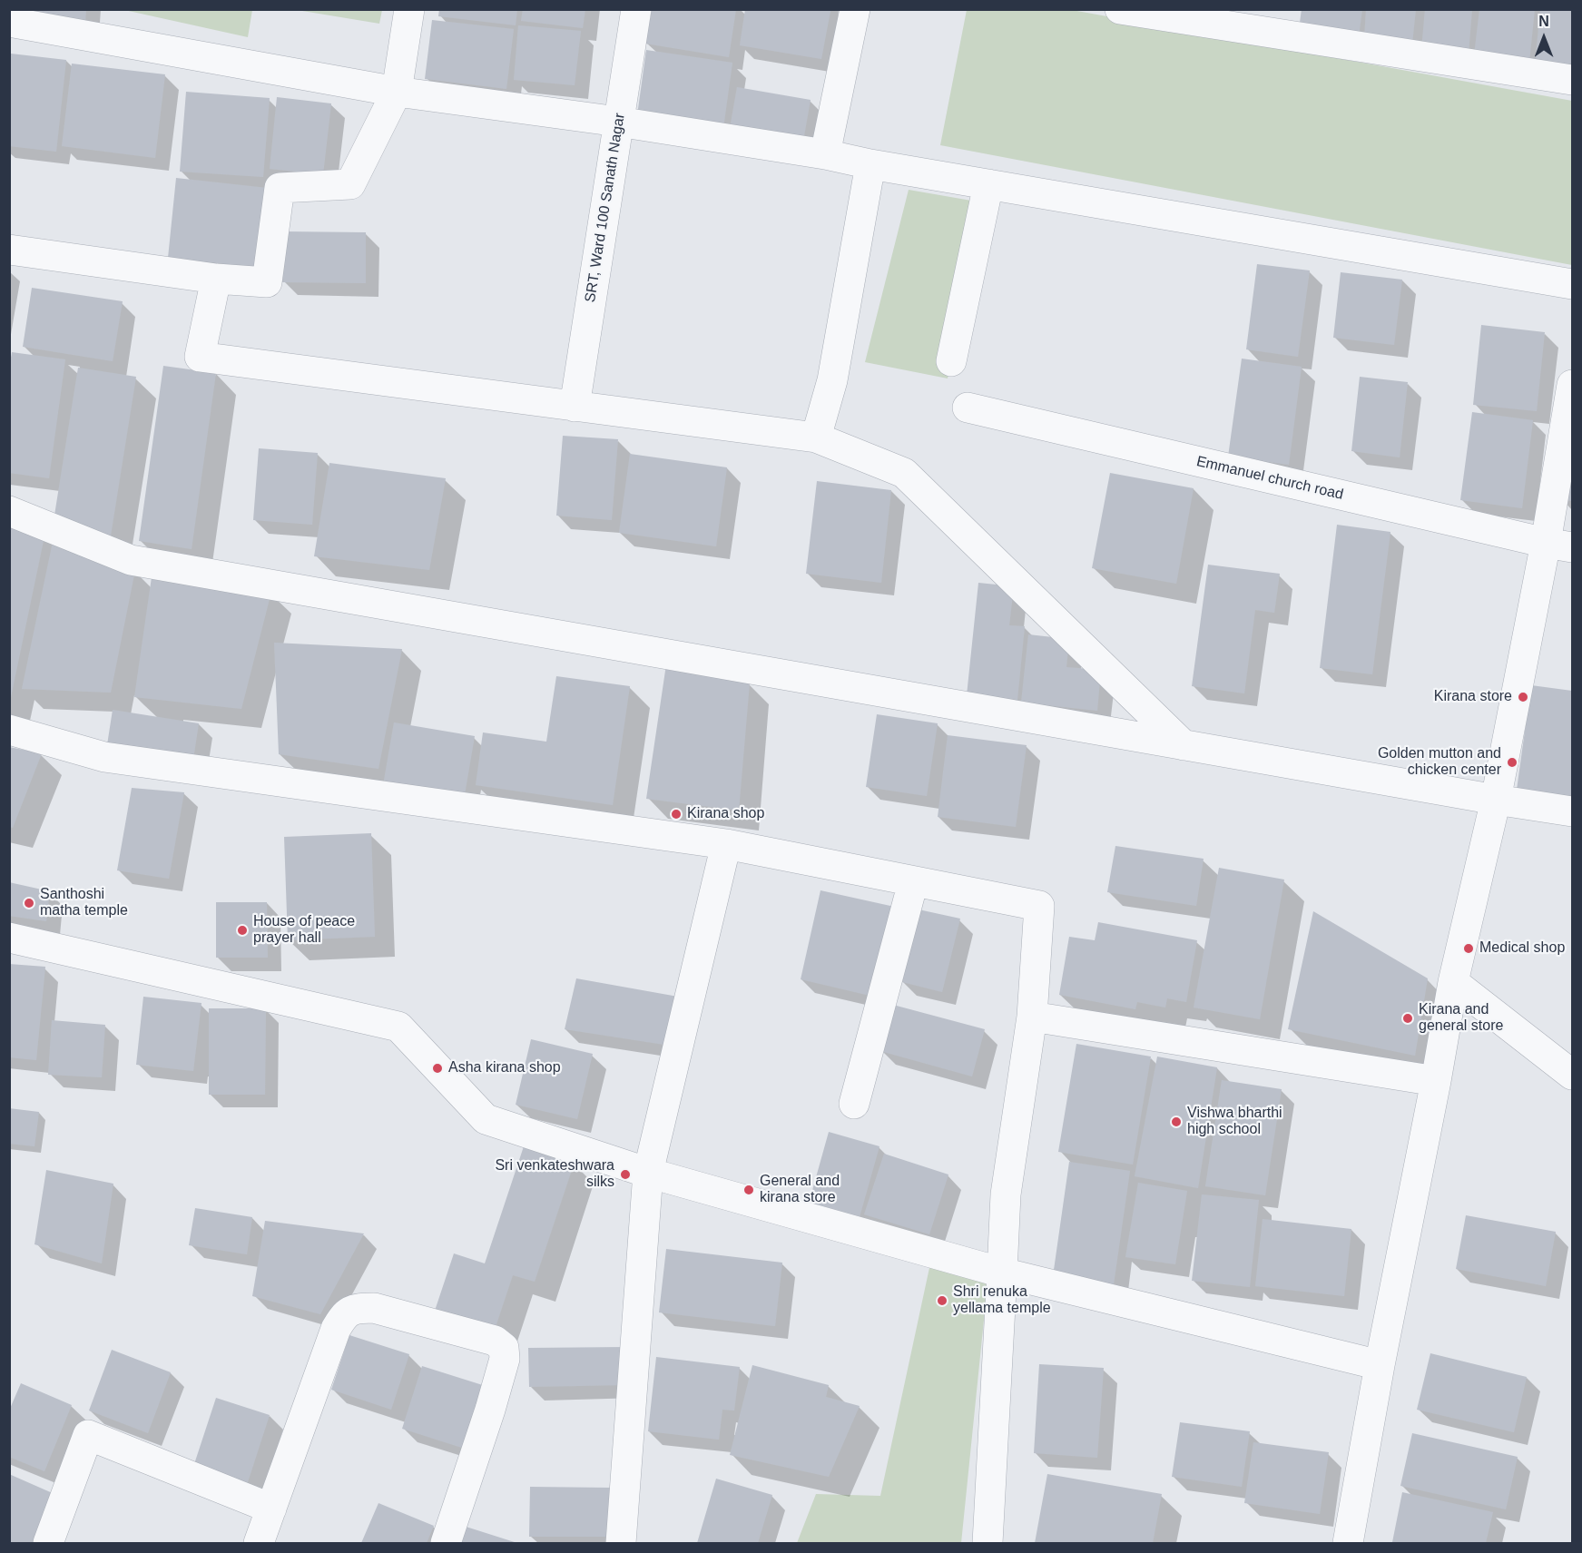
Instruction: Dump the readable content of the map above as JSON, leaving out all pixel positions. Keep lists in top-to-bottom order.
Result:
{
  "streets": {
    "street": ["SRT, Ward 100 Sanath Nagar", "Emmanuel church road"]
  },
  "places": [
    "Kirana store",
    "Golden mutton and chicken center",
    "Kirana shop",
    "Santhoshi matha temple",
    "House of peace prayer hall",
    "Medical shop",
    "Kirana and general store",
    "Asha kirana shop",
    "Vishwa bharthi high school",
    "Sri venkateshwara silks",
    "General and kirana store",
    "Shri renuka yellama temple"
  ],
  "north": "top"
}
